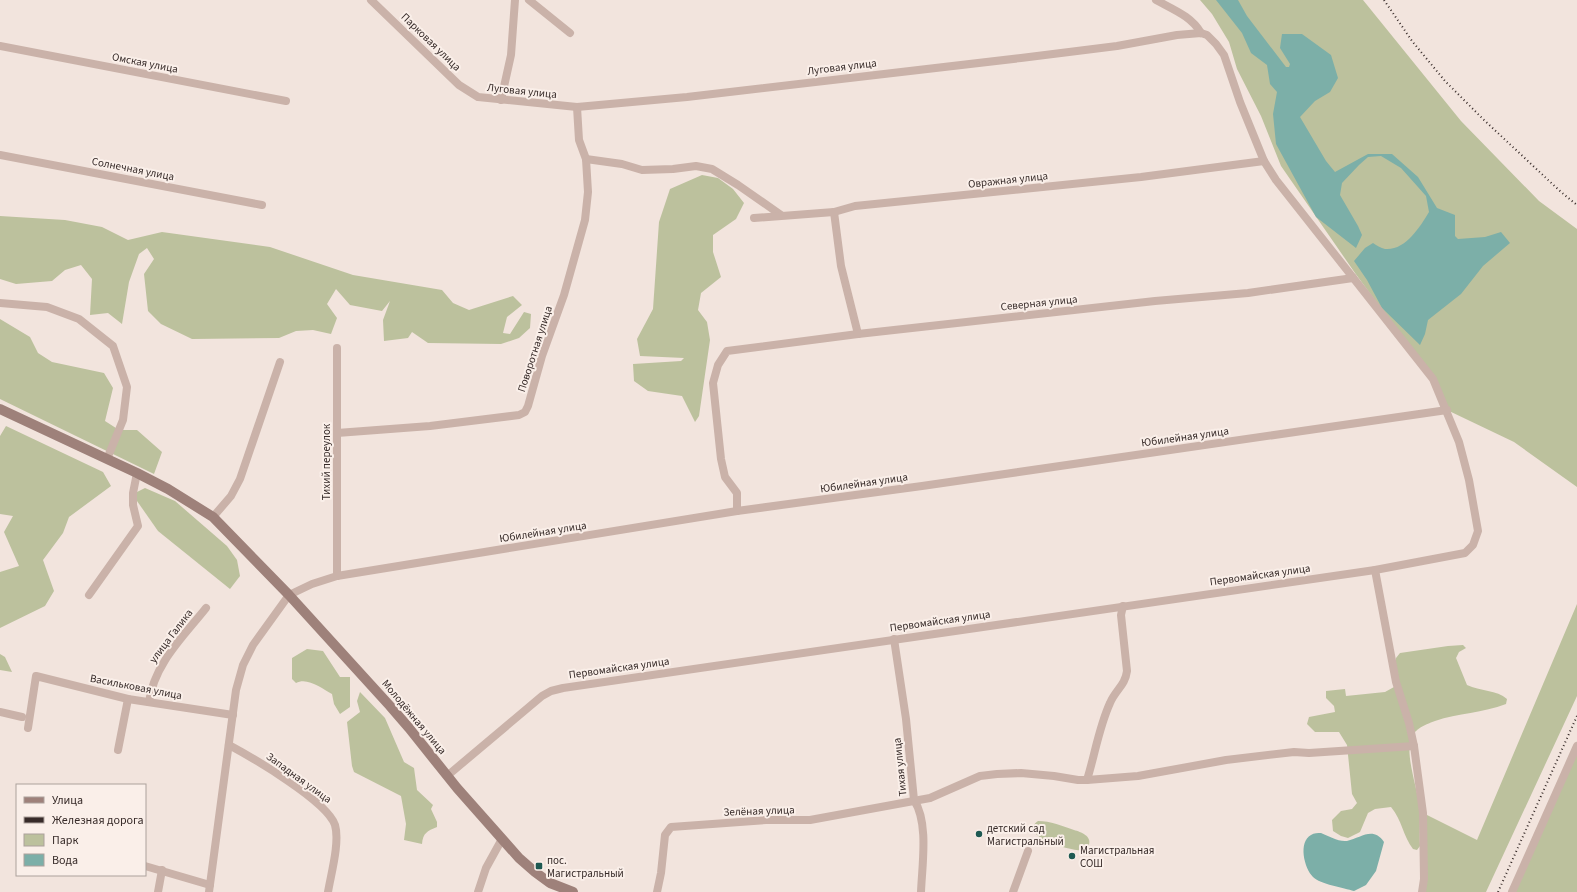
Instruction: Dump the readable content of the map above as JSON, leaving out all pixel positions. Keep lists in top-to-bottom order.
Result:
{
  "streets": {
    "street": [
      "Парковая улица",
      "Омская улица",
      "Луговая улица",
      "Солнечная улица",
      "Овражная улица",
      "Северная улица",
      "Поворотная улица",
      "Юбилейная улица",
      "Тихий переулок",
      "Первомайская улица",
      "улица Галика",
      "Васильковая улица",
      "Молодёжная улица",
      "Тихая улица",
      "Западная улица",
      "Зелёная улица"
    ]
  },
  "crossings": [
    ["Парковая улица", "Луговая улица"],
    ["Луговая улица", "Поворотная улица"],
    ["Северная улица", "Юбилейная улица"],
    ["Поворотная улица", "Тихий переулок"],
    ["Юбилейная улица", "Тихий переулок"],
    ["Юбилейная улица", "Первомайская улица"],
    ["Юбилейная улица", "Молодёжная улица"],
    ["Первомайская улица", "Молодёжная улица"],
    ["Первомайская улица", "Тихая улица"],
    ["улица Галика", "Васильковая улица"],
    ["Тихая улица", "Зелёная улица"]
  ],
  "places": {
    "other": ["детский сад Магистральный", "Магистральная СОШ"],
    "transit": ["пос. Магистральный"]
  },
  "legend": [
    "Улица",
    "Железная дорога",
    "Парк",
    "Вода"
  ]
}
